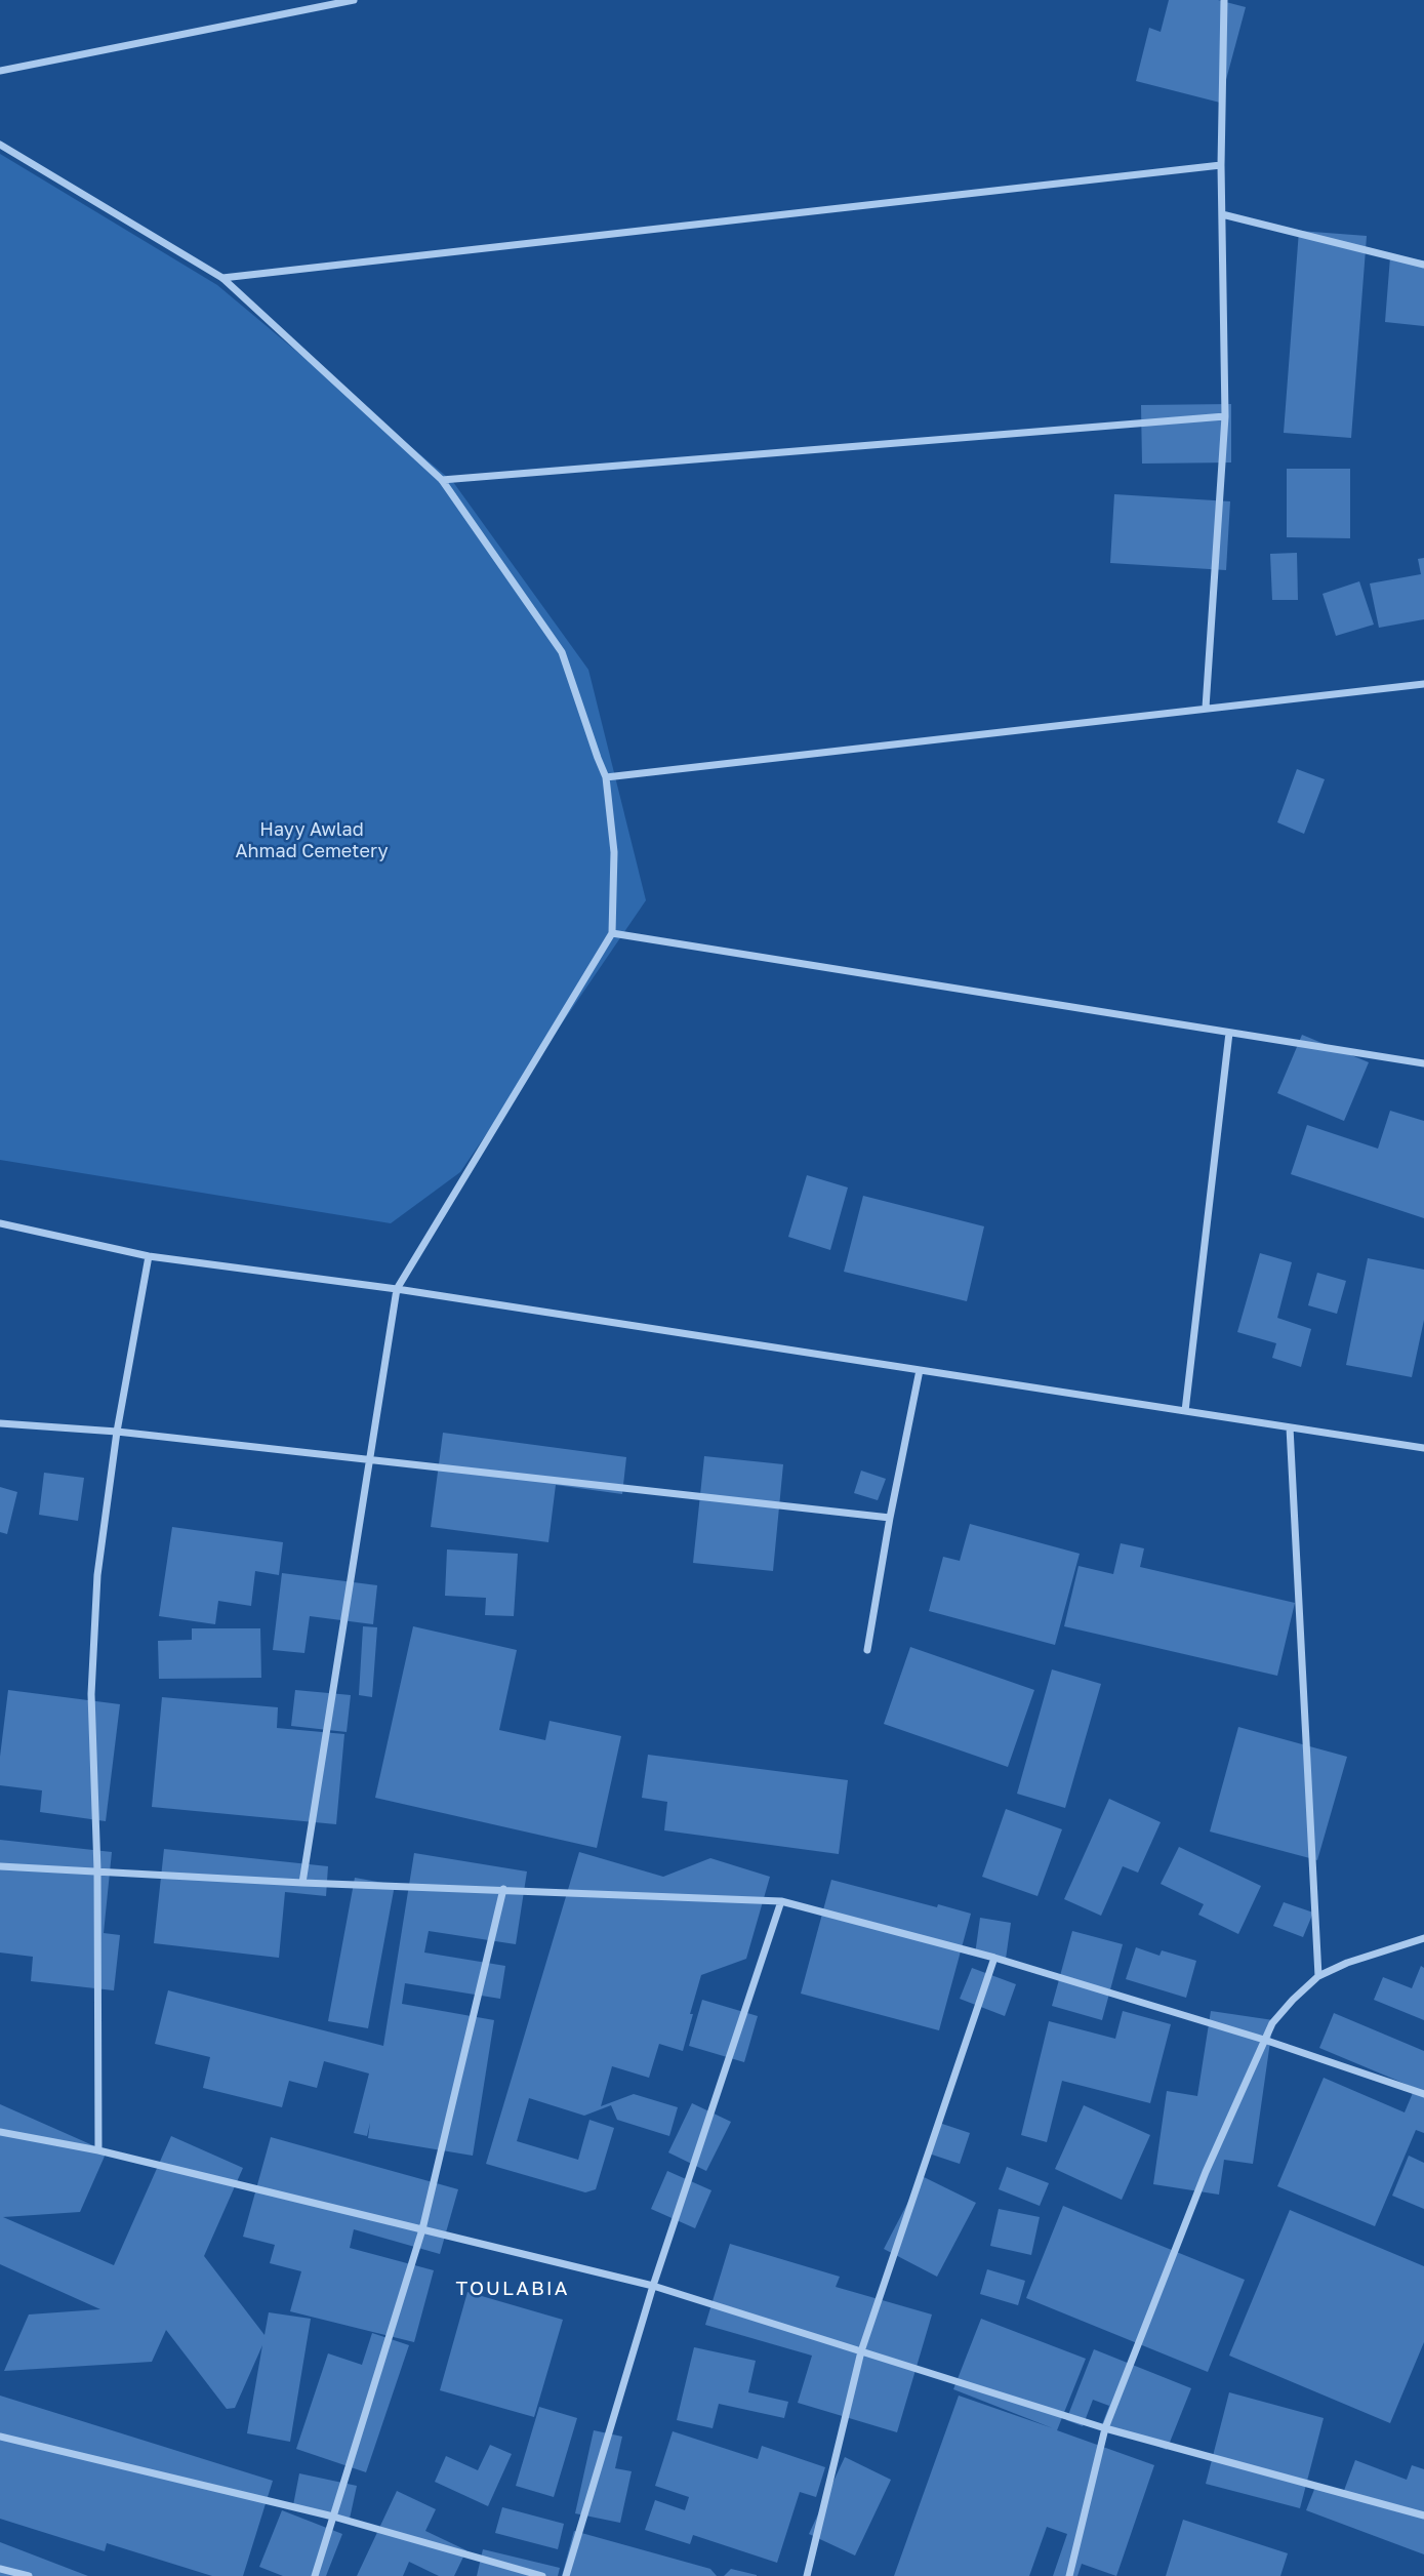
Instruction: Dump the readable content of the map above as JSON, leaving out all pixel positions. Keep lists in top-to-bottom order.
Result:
{
  "districts": ["TOULABIA"],
  "parks": ["Hayy Awlad Ahmad Cemetery"]
}
